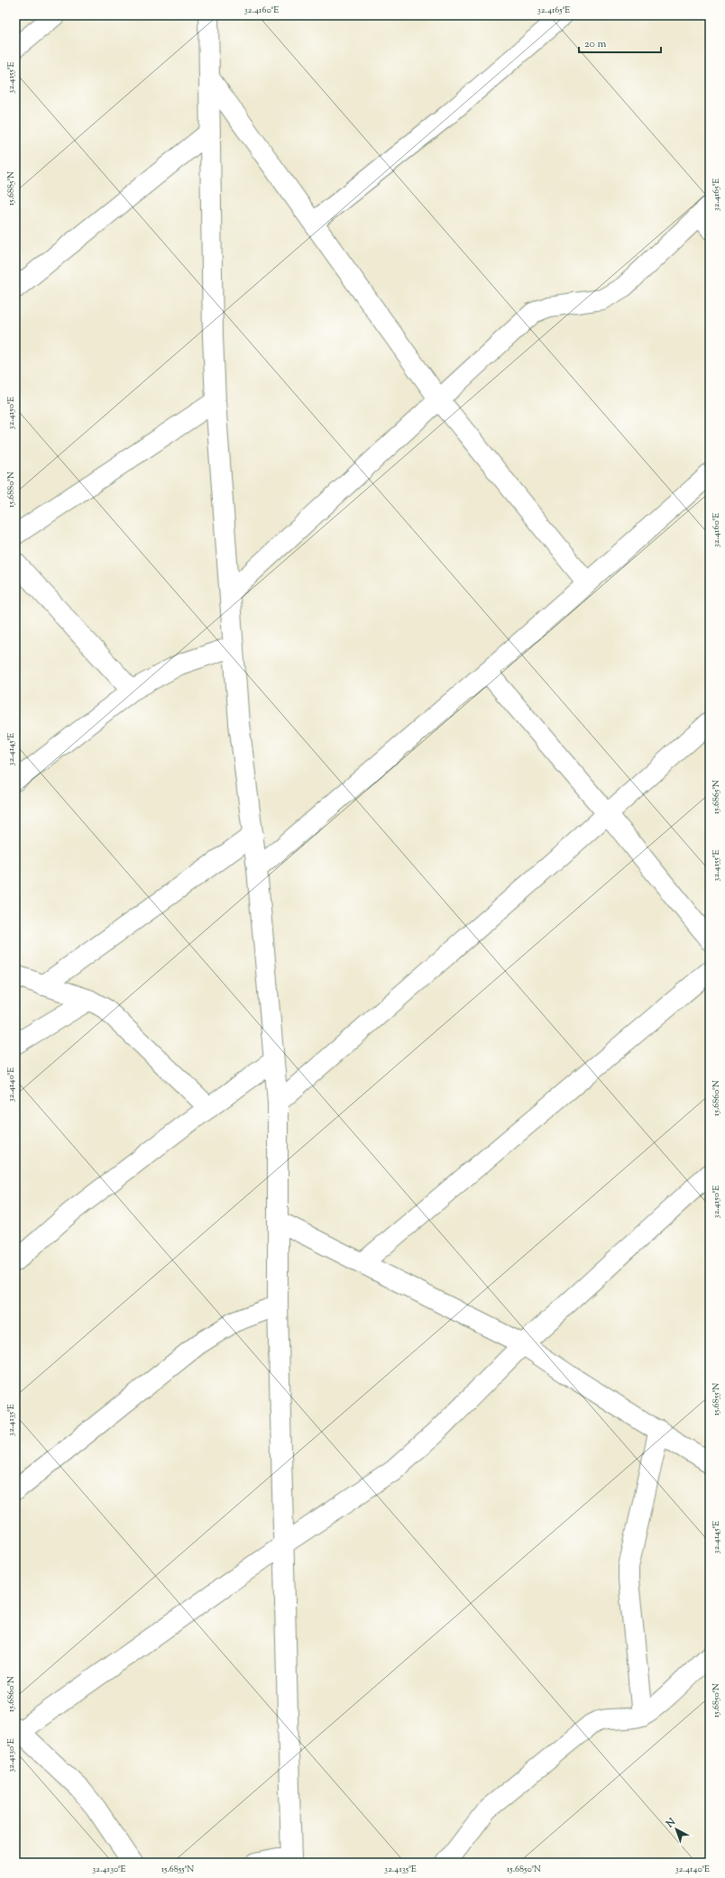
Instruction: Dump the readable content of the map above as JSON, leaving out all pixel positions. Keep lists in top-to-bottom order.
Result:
{
  "scale_bar": "20 m",
  "north": "top left",
  "coordinates": [
    "32.4160°E",
    "32.4165°E",
    "32.4155°E",
    "15.6885°N",
    "32.4150°E",
    "15.6880°N",
    "32.4145°E",
    "15.6865°N",
    "32.4140°E",
    "15.6860°N",
    "15.6855°N",
    "32.4135°E",
    "15.6850°N",
    "32.4130°E"
  ]
}
